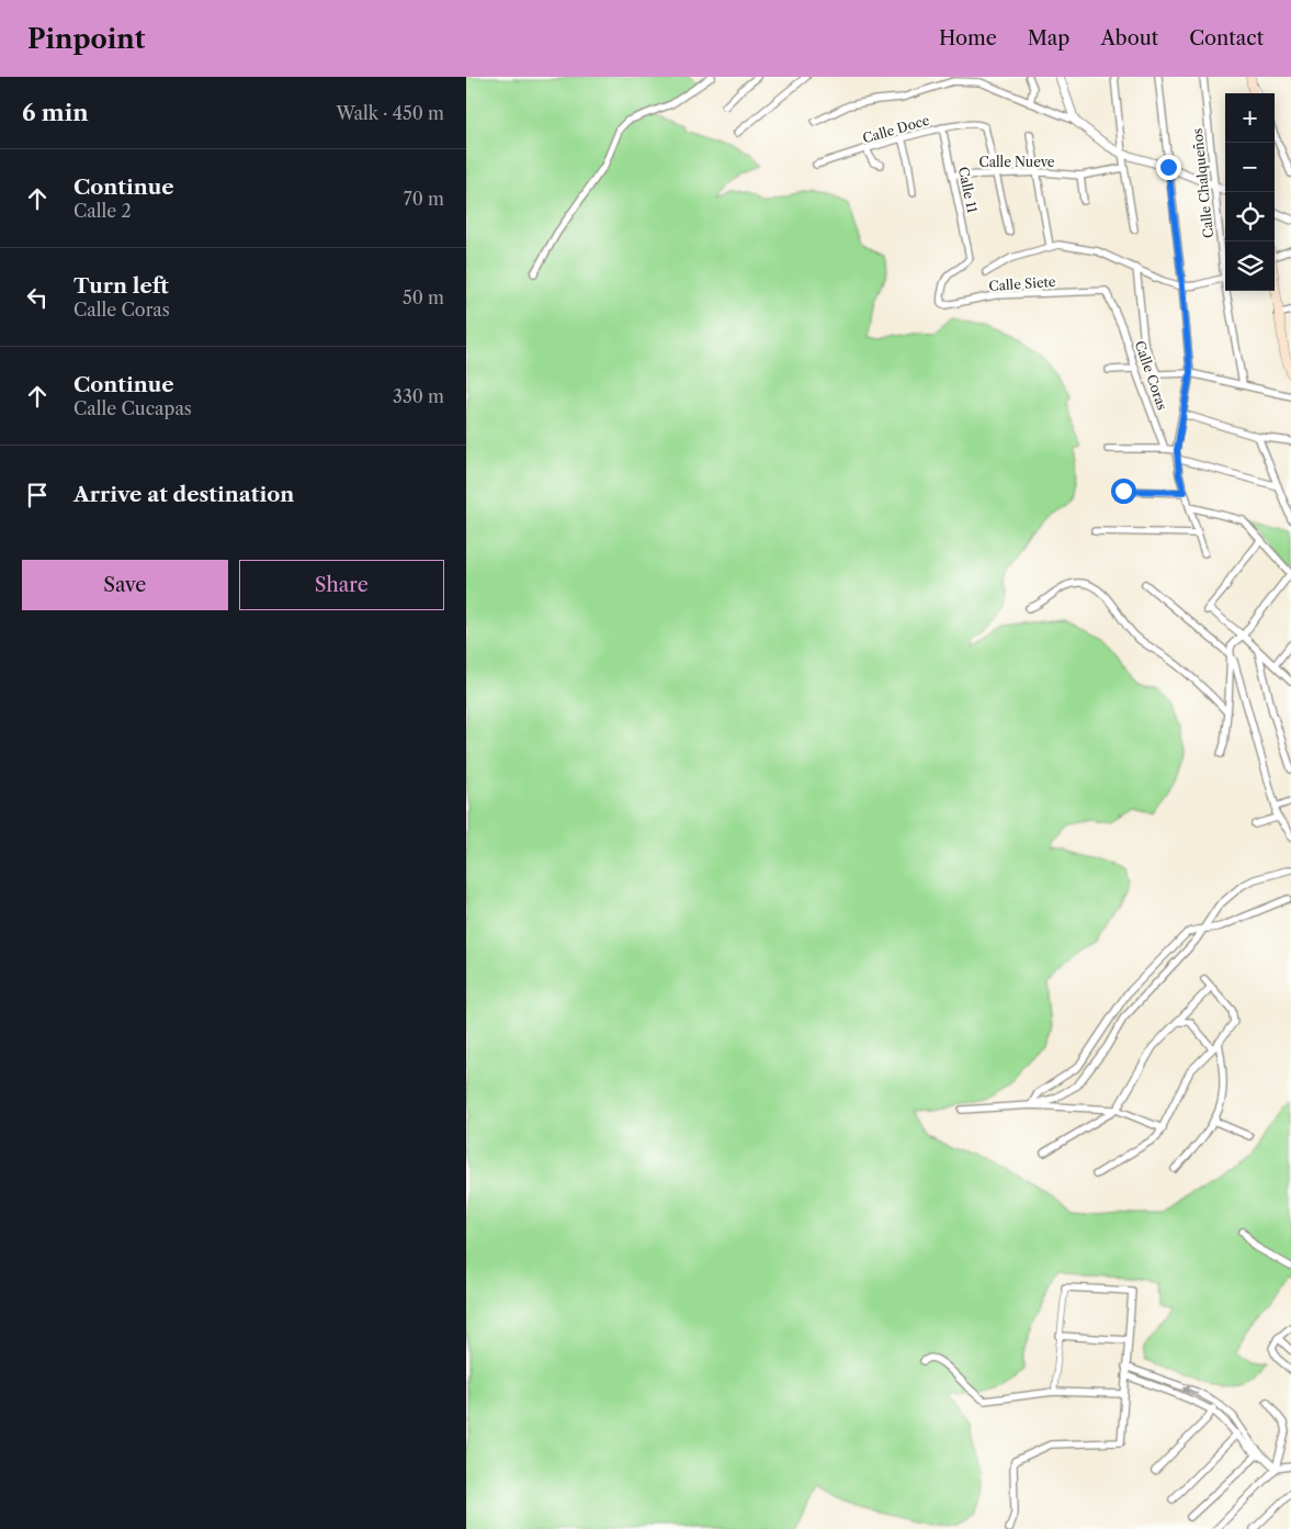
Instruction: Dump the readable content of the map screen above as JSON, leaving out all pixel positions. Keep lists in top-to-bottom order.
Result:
{
  "streets": {
    "street": [
      "Calle Doce",
      "Calle Nueve",
      "Calle Chalqueños",
      "Calle 11",
      "Calle Siete",
      "Calle Coras"
    ]
  },
  "crossings": [
    ["Calle Doce", "Calle Nueve"],
    ["Calle Doce", "Calle 11"],
    ["Calle Nueve", "Calle 11"],
    ["Calle 11", "Calle Siete"],
    ["Calle Siete", "Calle Coras"]
  ],
  "page": {
    "header": "Pinpoint",
    "nav": [
      "Home",
      "Map",
      "About",
      "Contact"
    ],
    "heading": ["6 min", "Walk · 450 m"],
    "map_buttons": ["+", "−"],
    "list": [
      ["Continue", "Calle 2", "70 m"],
      ["Turn left", "Calle Coras", "50 m"],
      ["Continue", "Calle Cucapas", "330 m"],
      "Arrive at destination"
    ],
    "buttons": ["Save", "Share"]
  }
}
